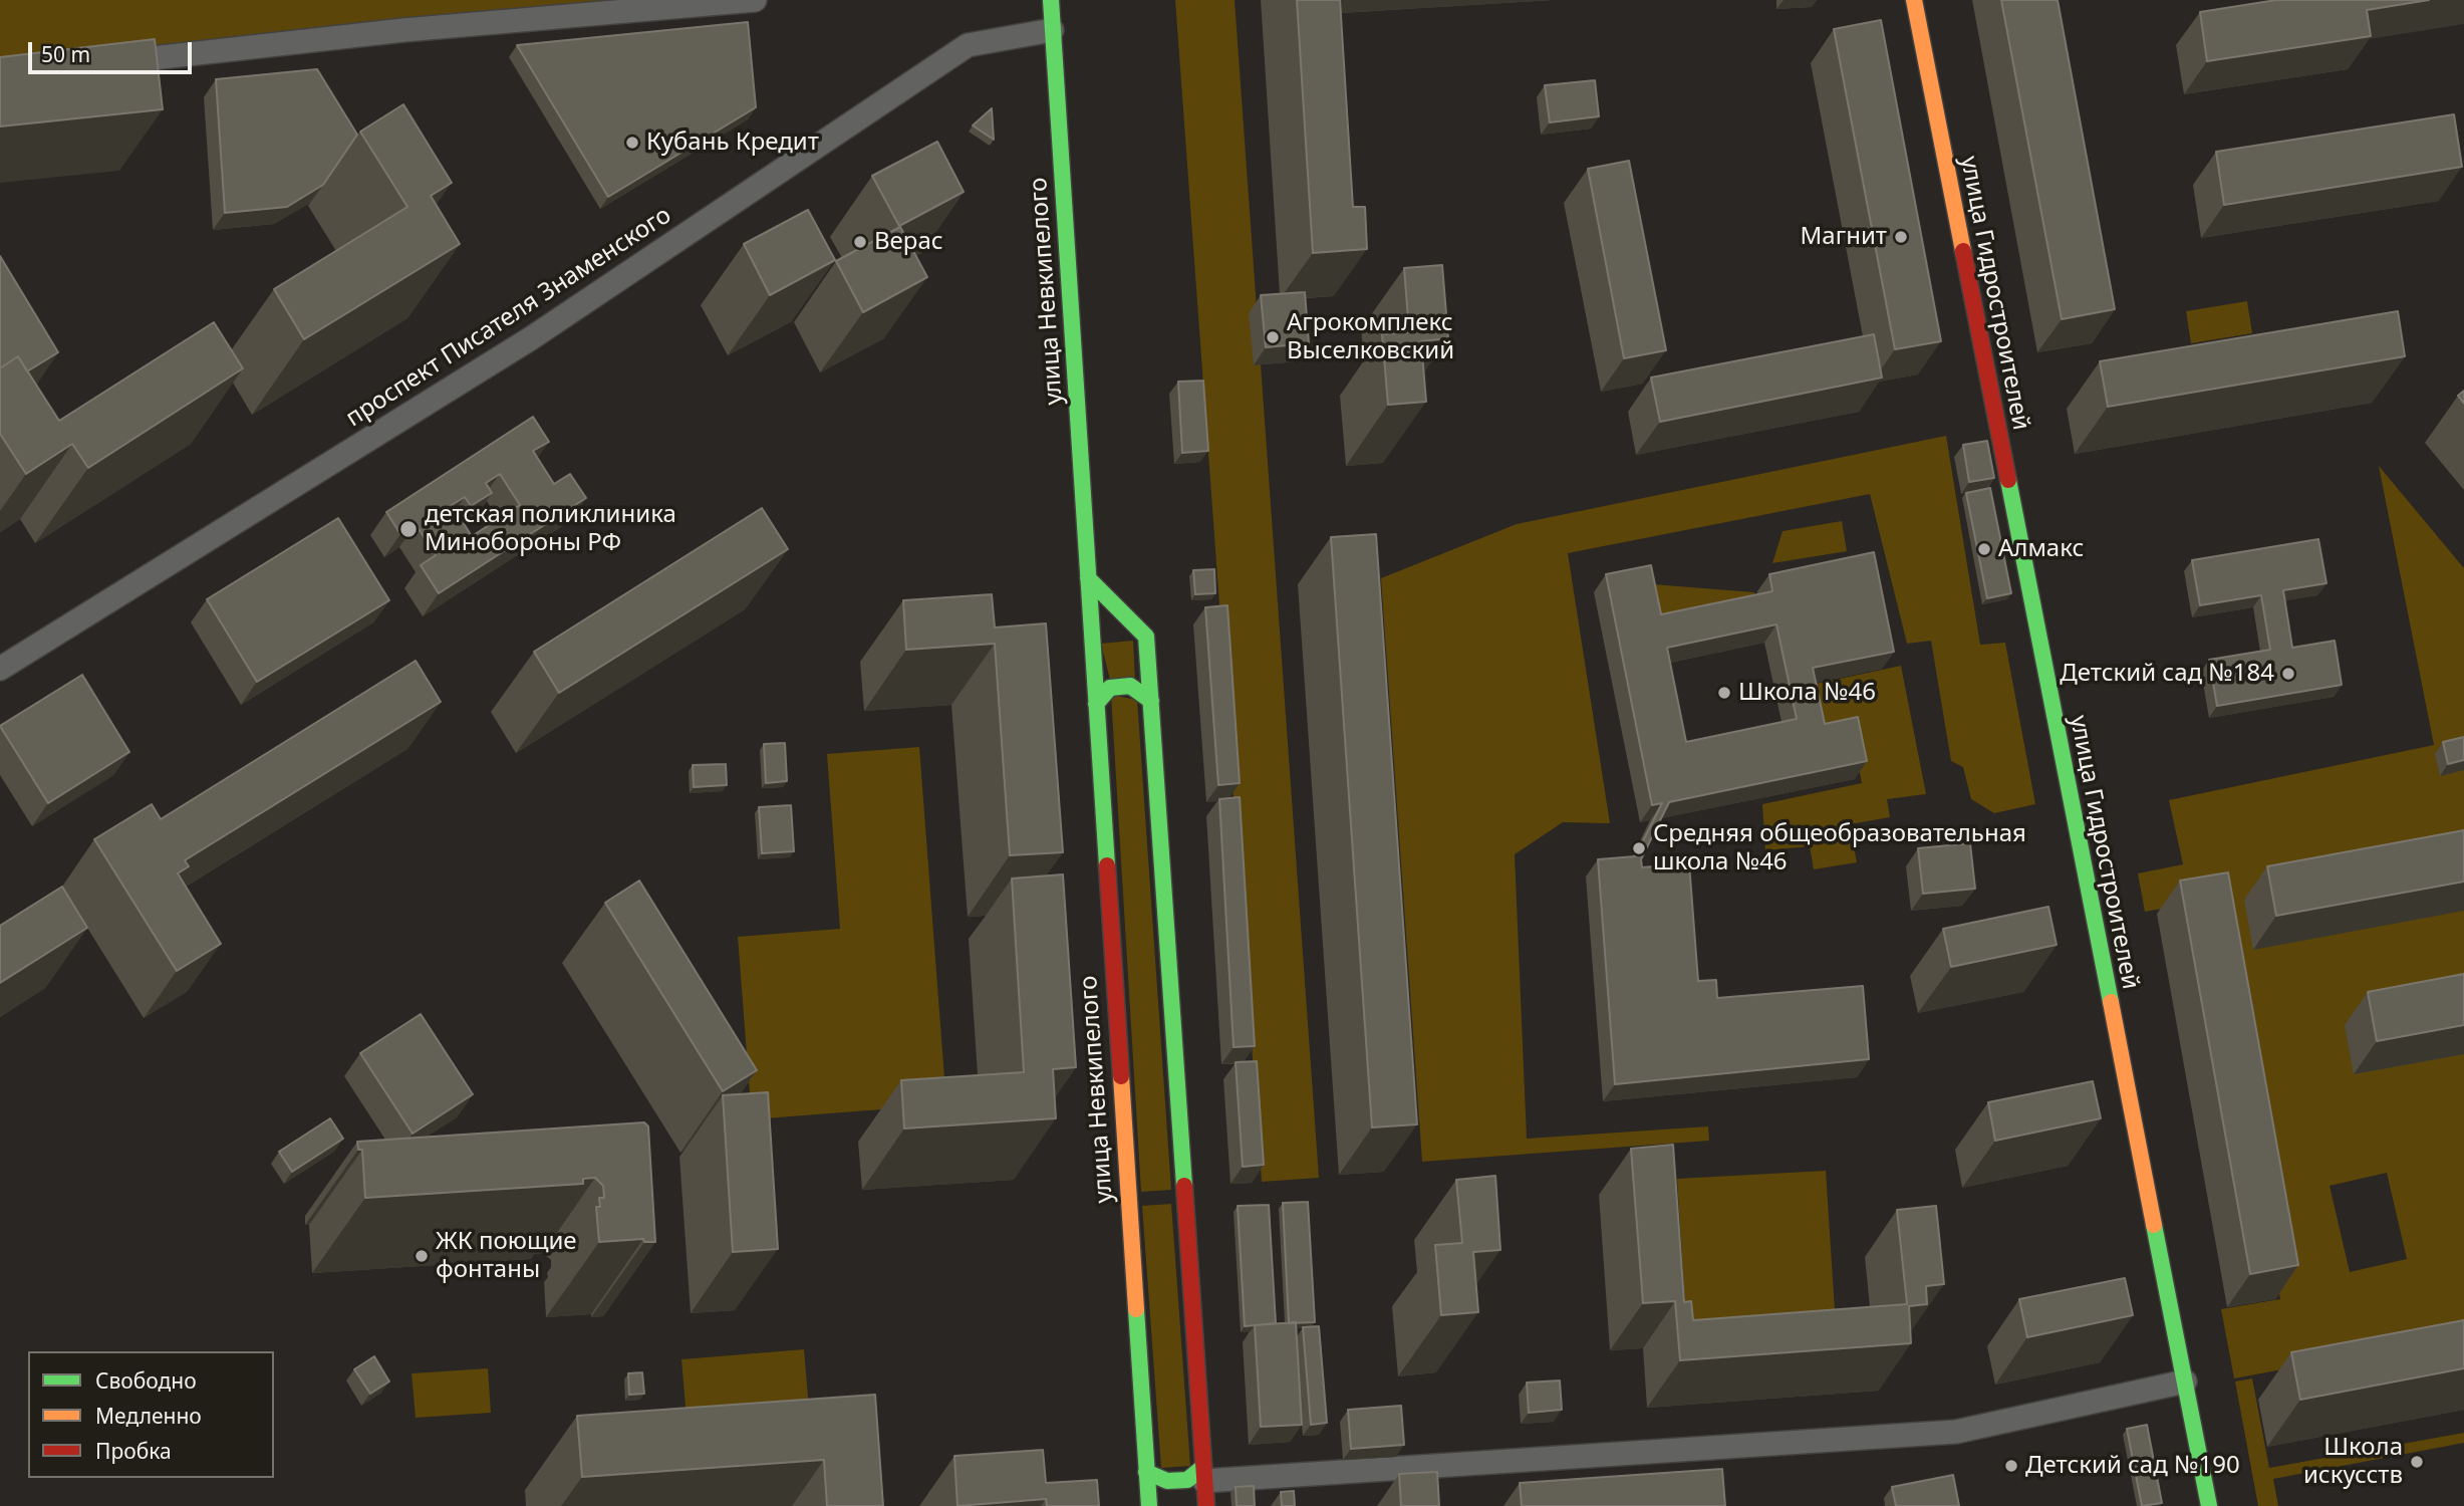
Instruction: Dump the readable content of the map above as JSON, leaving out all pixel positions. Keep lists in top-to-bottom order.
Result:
{
  "streets": {
    "street": ["улица Невкипелого", "улица Гидростроителей", "проспект Писателя Знаменского"]
  },
  "crossings": [
    ["улица Невкипелого", "проспект Писателя Знаменского"]
  ],
  "places": [
    "Кубань Кредит",
    "Магнит",
    "Верас",
    "Агрокомплекс Выселковский",
    "детская поликлиника Минобороны РФ",
    "Алмакс",
    "Детский сад №184",
    "Школа №46",
    "Средняя общеобразовательная школа №46",
    "ЖК поющие фонтаны",
    "Школа искусств",
    "Детский сад №190"
  ],
  "legend": ["Свободно", "Медленно", "Пробка"],
  "scale_bar": "50 m"
}
